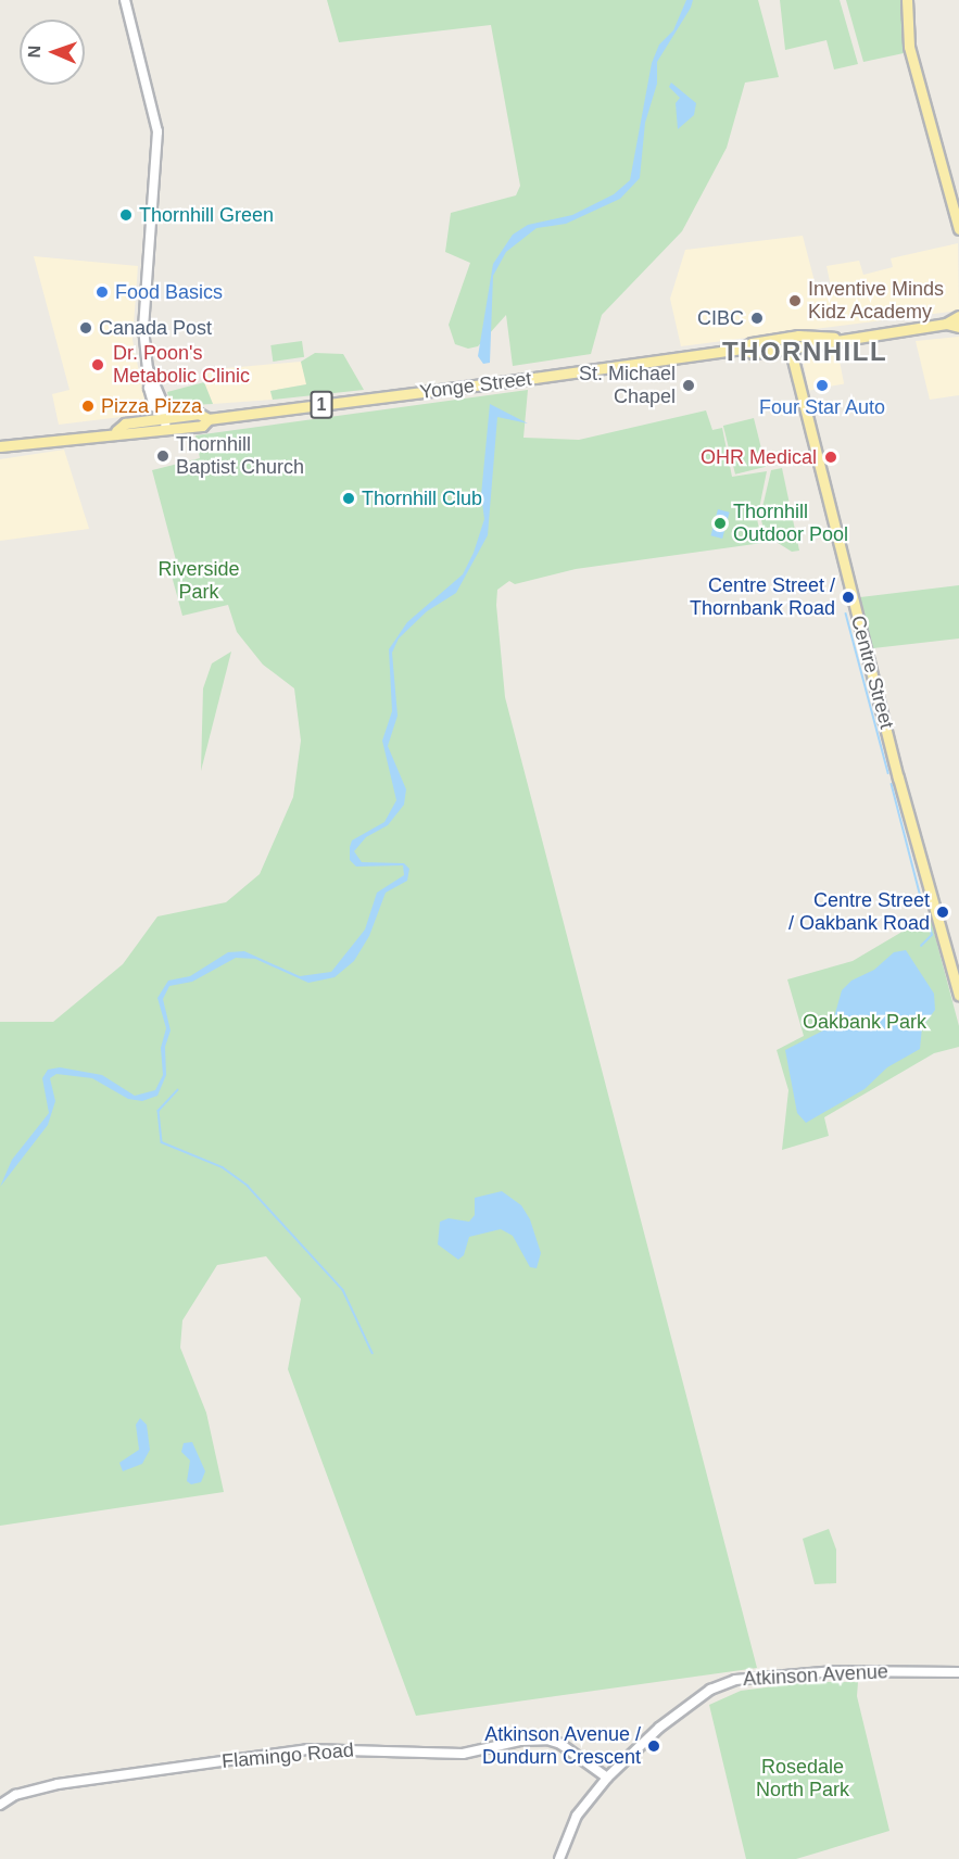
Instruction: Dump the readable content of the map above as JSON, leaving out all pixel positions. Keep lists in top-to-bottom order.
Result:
{
  "streets": {
    "main road": ["Yonge Street", "1", "Centre Street"],
    "street": ["Atkinson Avenue", "Flamingo Road"]
  },
  "crossings": [
    ["Yonge Street", "Centre Street"],
    ["Atkinson Avenue", "Flamingo Road"]
  ],
  "districts": ["THORNHILL"],
  "parks": ["Riverside Park", "Oakbank Park", "Rosedale North Park"],
  "places": [
    "Thornhill Green",
    "Food Basics",
    "Inventive Minds Kidz Academy",
    "CIBC",
    "Canada Post",
    "Dr. Poon's Metabolic Clinic",
    "St. Michael Chapel",
    "Four Star Auto",
    "Pizza Pizza",
    "Thornhill Baptist Church",
    "OHR Medical",
    "Thornhill Club",
    "Thornhill Outdoor Pool",
    "Centre Street / Thornbank Road",
    "Centre Street / Oakbank Road",
    "Atkinson Avenue / Dundurn Crescent"
  ],
  "north": "left"
}
